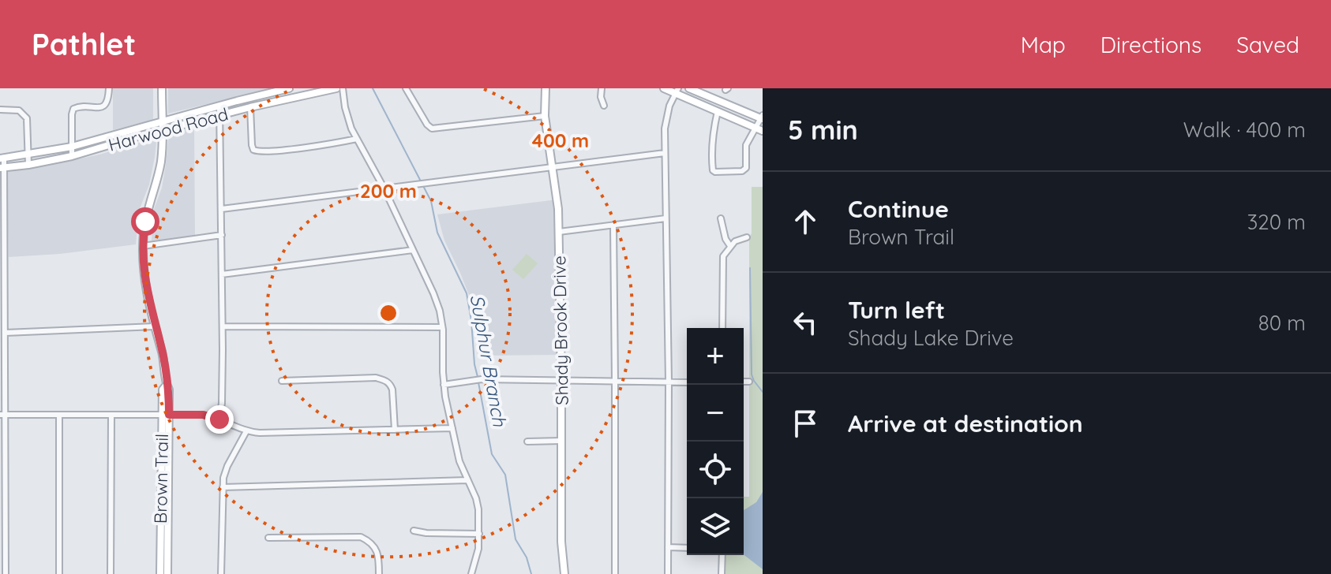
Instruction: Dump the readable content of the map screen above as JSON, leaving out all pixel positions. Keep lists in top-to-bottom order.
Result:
{
  "streets": {
    "street": ["Harwood Road", "Shady Brook Drive", "Brown Trail"]
  },
  "crossings": [
    ["Harwood Road", "Brown Trail"]
  ],
  "water": ["Sulphur Branch"],
  "page": {
    "header": "Pathlet",
    "nav": ["Map", "Directions", "Saved"],
    "heading": ["5 min", "Walk · 400 m"],
    "list": [
      ["Continue", "Brown Trail", "320 m"],
      ["Turn left", "Shady Lake Drive", "80 m"],
      "Arrive at destination"
    ],
    "map_buttons": ["+", "−"]
  },
  "rings": ["400 m", "200 m"]
}
